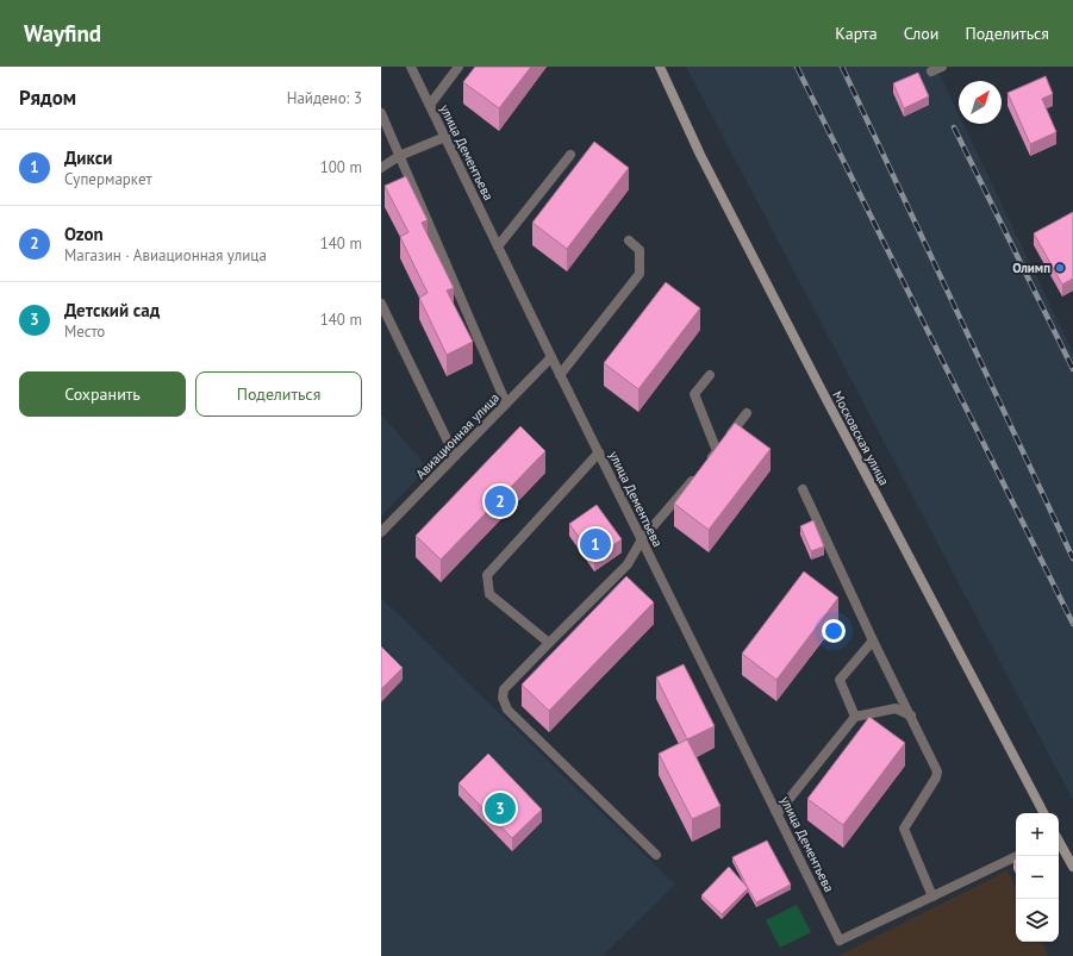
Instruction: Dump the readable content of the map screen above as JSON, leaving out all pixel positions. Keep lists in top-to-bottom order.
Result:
{
  "streets": {
    "street": ["улица Дементьева", "Авиационная улица", "Московская улица"]
  },
  "crossings": [
    ["улица Дементьева", "Авиационная улица"]
  ],
  "places": ["Олимп"],
  "north": "top right",
  "page": {
    "header": "Wayfind",
    "nav": ["Карта", "Слои", "Поделиться"],
    "heading": ["Рядом", "Найдено: 3"],
    "list": [
      {
        "mark": "1",
        "name": "Дикси",
        "note": "Супермаркет",
        "value": "100 m"
      },
      {
        "mark": "2",
        "name": "Ozon",
        "note": "Магазин · Авиационная улица",
        "value": "140 m"
      },
      {
        "mark": "3",
        "name": "Детский сад",
        "note": "Место",
        "value": "140 m"
      }
    ],
    "buttons": ["Сохранить", "Поделиться"],
    "pins": ["2", "1", "3"],
    "map_buttons": ["+", "−"]
  }
}
